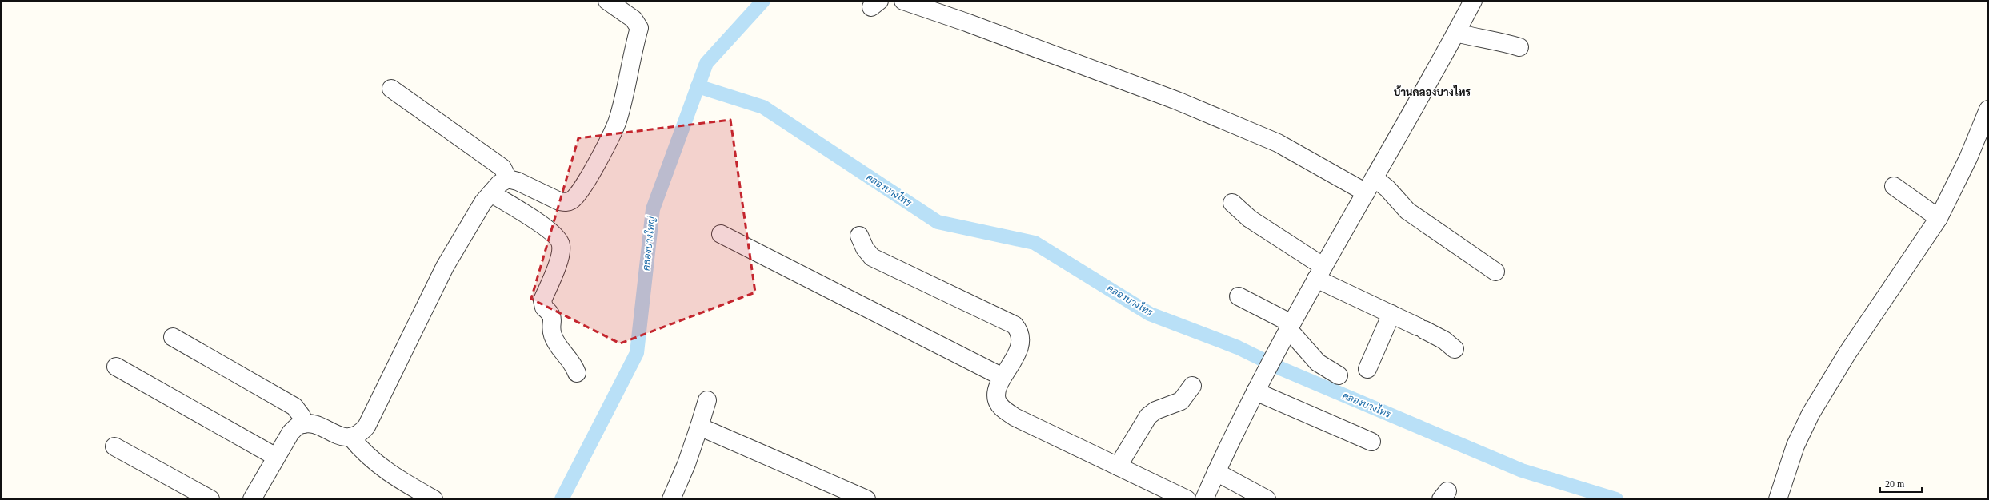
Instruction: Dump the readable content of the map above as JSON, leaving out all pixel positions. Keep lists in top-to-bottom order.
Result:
{
  "districts": ["บ้านคลองบางไทร"],
  "water": ["คลองบางไทร", "คลองบางใหญ่"],
  "scale_bar": "20 m"
}
